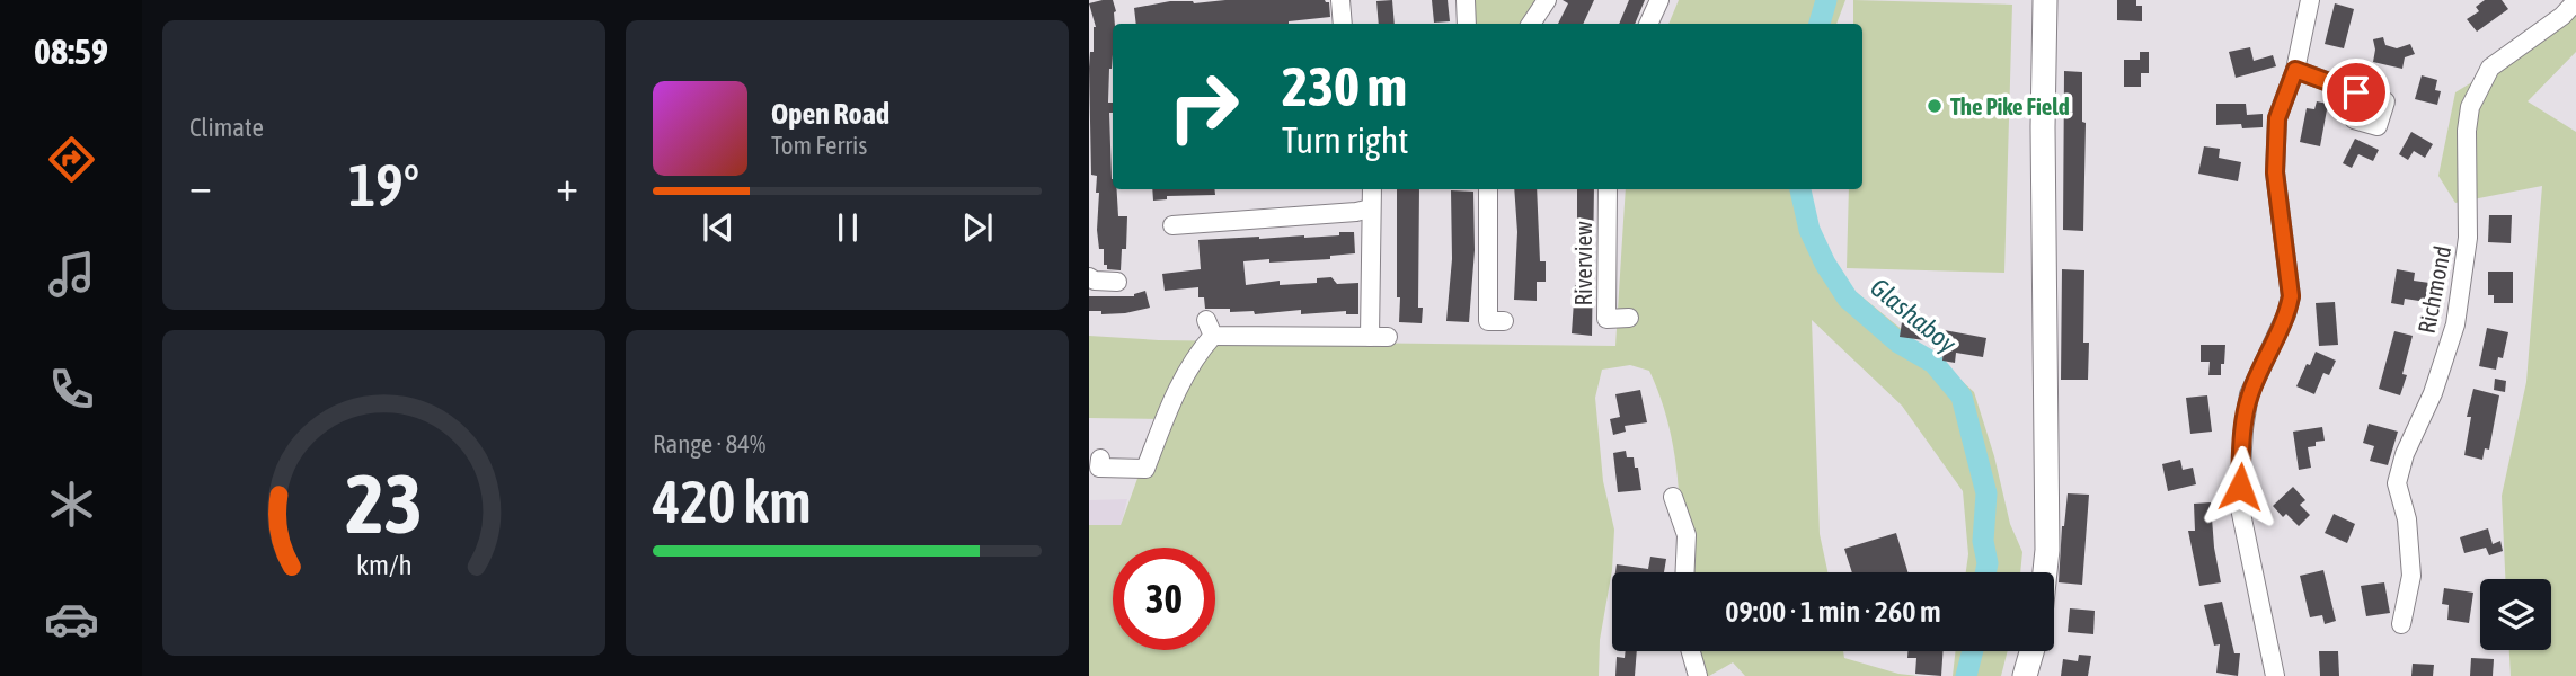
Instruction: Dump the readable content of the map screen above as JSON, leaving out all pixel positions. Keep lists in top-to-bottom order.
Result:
{
  "streets": {
    "street": ["Riverview", "Richmond"]
  },
  "water": ["Glashaboy"],
  "places": ["The Pike Field"],
  "page": {
    "tabs": "08:59",
    "tile": [
      "Climate",
      ["Range · 84%", "420 km"]
    ],
    "turn": ["230 m", "Turn right"],
    "song": ["Open Road", "Tom Ferris"],
    "heat": ["−", "19°", "+"],
    "limit": "30",
    "trip": "09:00 · 1 min · 260 m",
    "gauge": ["23", "km/h"]
  }
}
